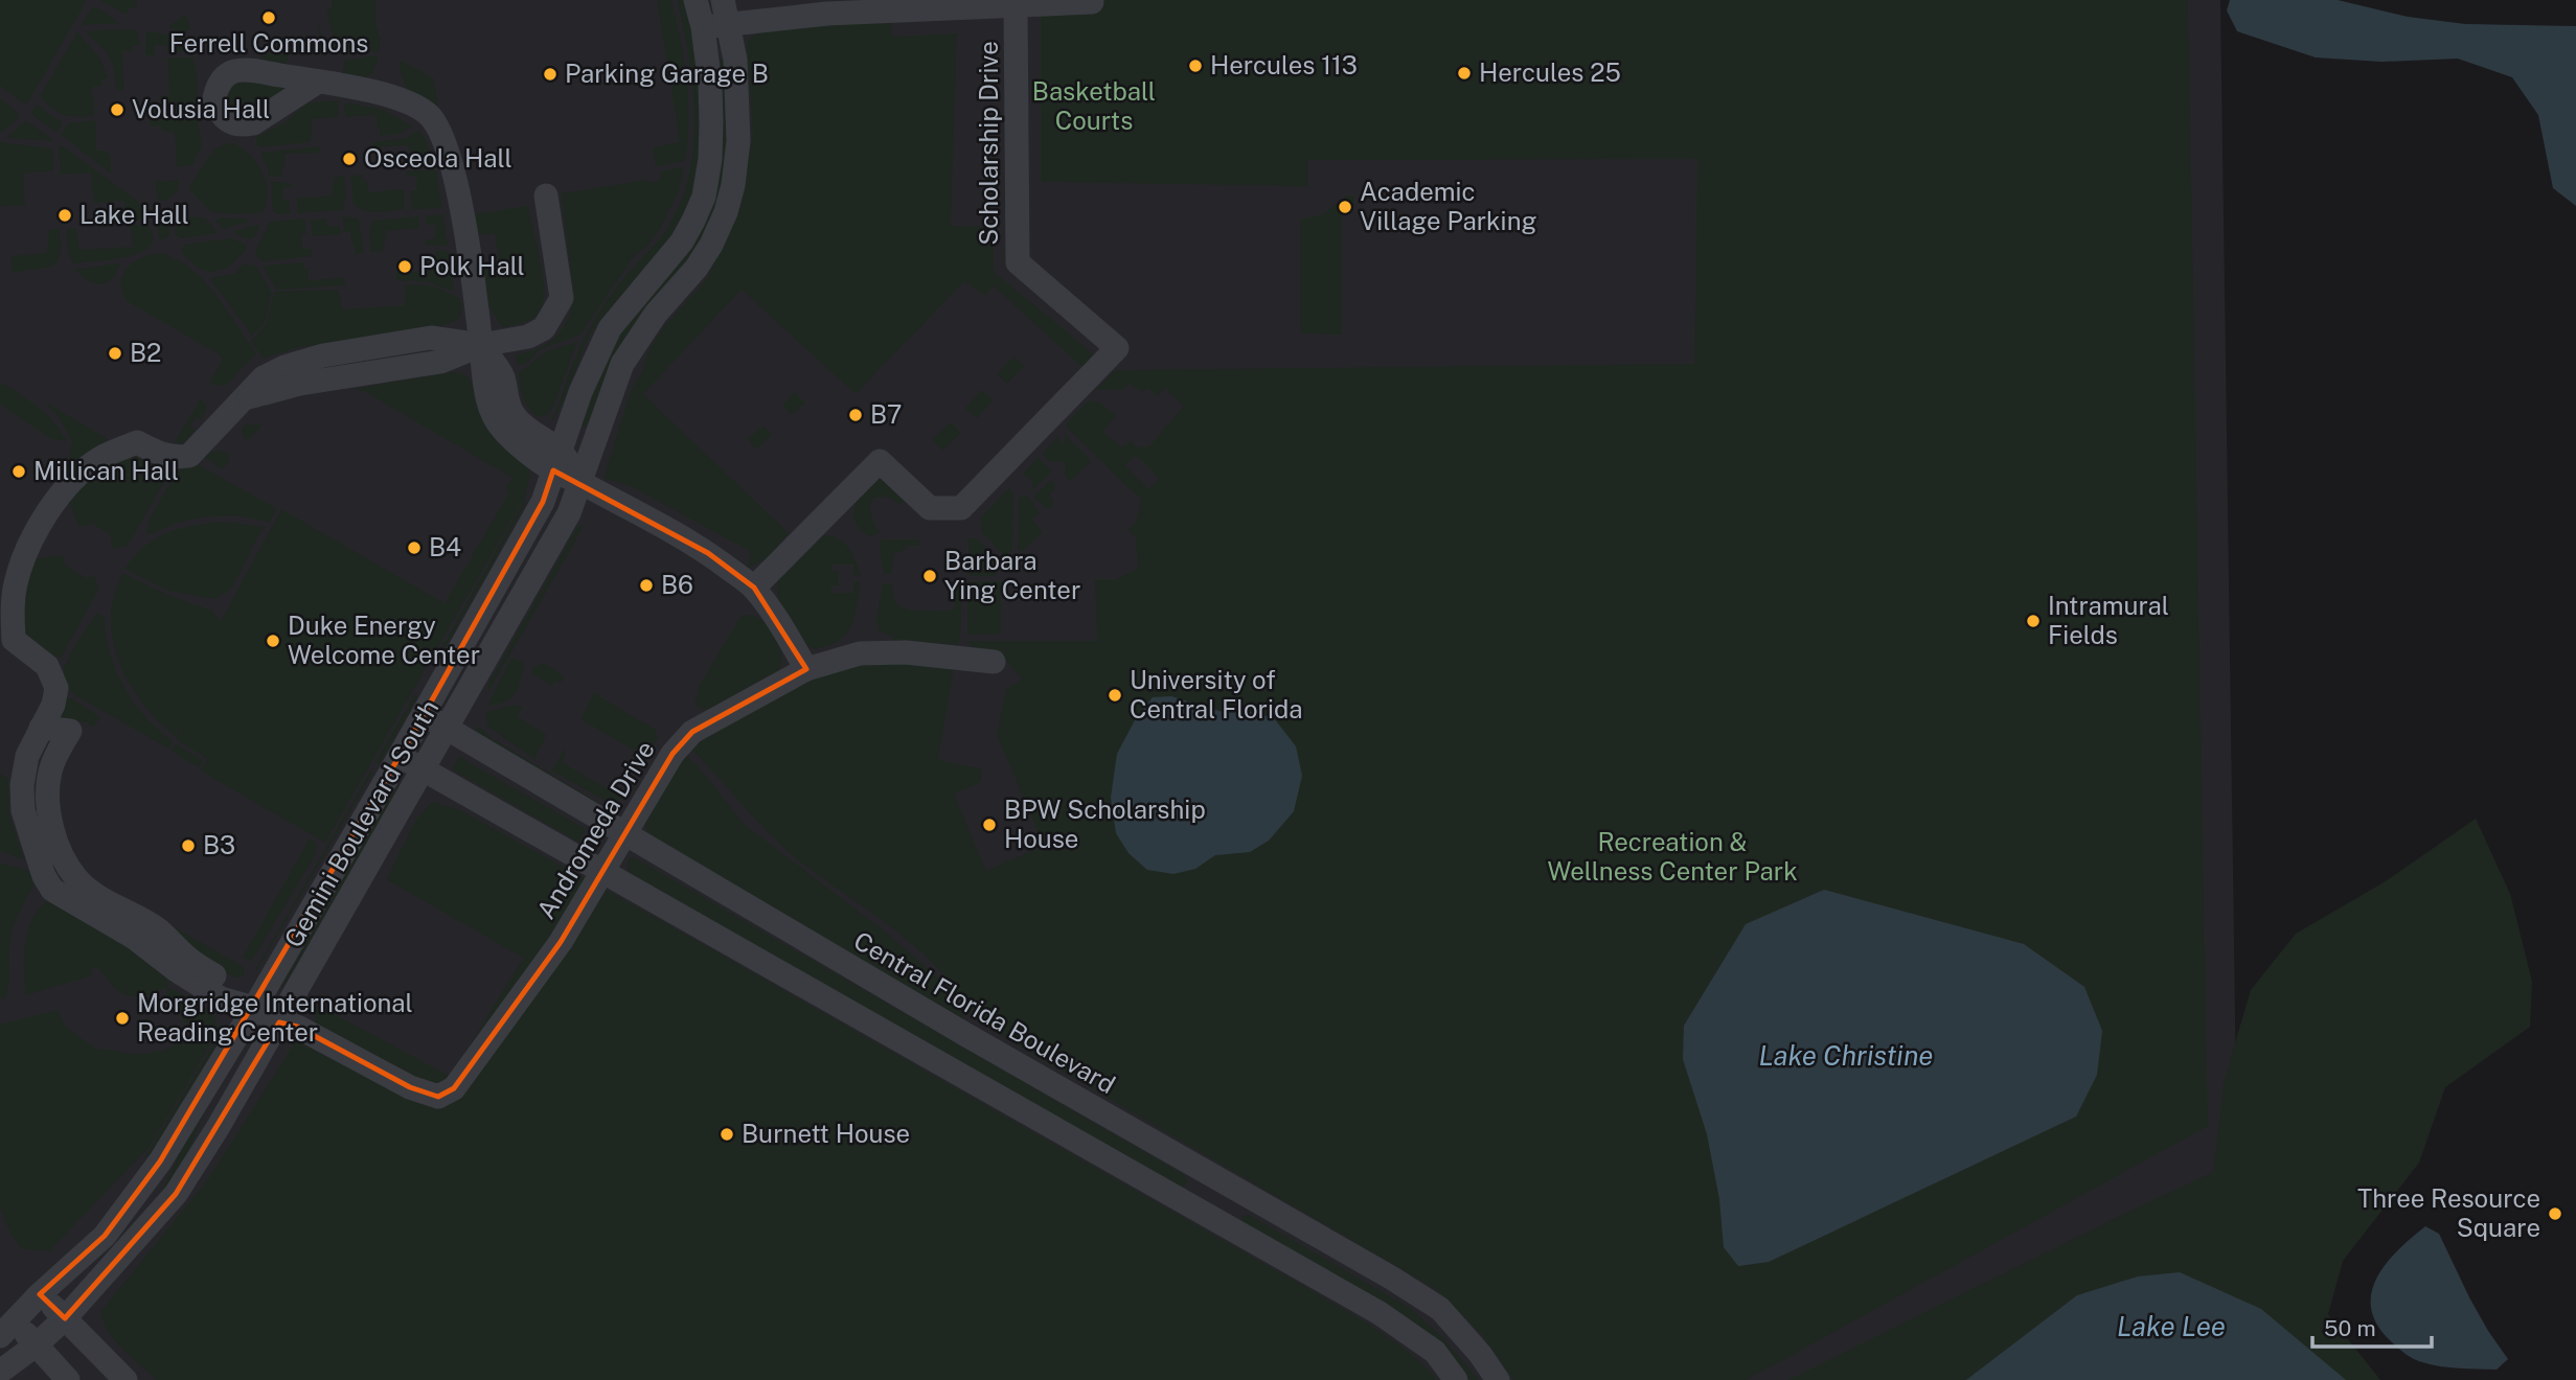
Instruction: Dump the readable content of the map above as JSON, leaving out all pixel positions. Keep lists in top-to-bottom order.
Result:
{
  "streets": {
    "street": [
      "Scholarship Drive",
      "Gemini Boulevard South",
      "Andromeda Drive",
      "Central Florida Boulevard"
    ]
  },
  "crossings": [
    ["Gemini Boulevard South", "Andromeda Drive"],
    ["Gemini Boulevard South", "Central Florida Boulevard"],
    ["Andromeda Drive", "Central Florida Boulevard"]
  ],
  "water": ["Lake Christine", "Lake Lee"],
  "parks": ["Basketball Courts", "Recreation & Wellness Center Park"],
  "places": [
    "Ferrell Commons",
    "Hercules 113",
    "Hercules 25",
    "Parking Garage B",
    "Volusia Hall",
    "Osceola Hall",
    "Academic Village Parking",
    "Lake Hall",
    "Polk Hall",
    "B2",
    "B7",
    "Millican Hall",
    "B4",
    "Barbara Ying Center",
    "B6",
    "Intramural Fields",
    "Duke Energy Welcome Center",
    "University of Central Florida",
    "BPW Scholarship House",
    "B3",
    "Morgridge International Reading Center",
    "Burnett House",
    "Three Resource Square"
  ],
  "scale_bar": "50 m"
}
